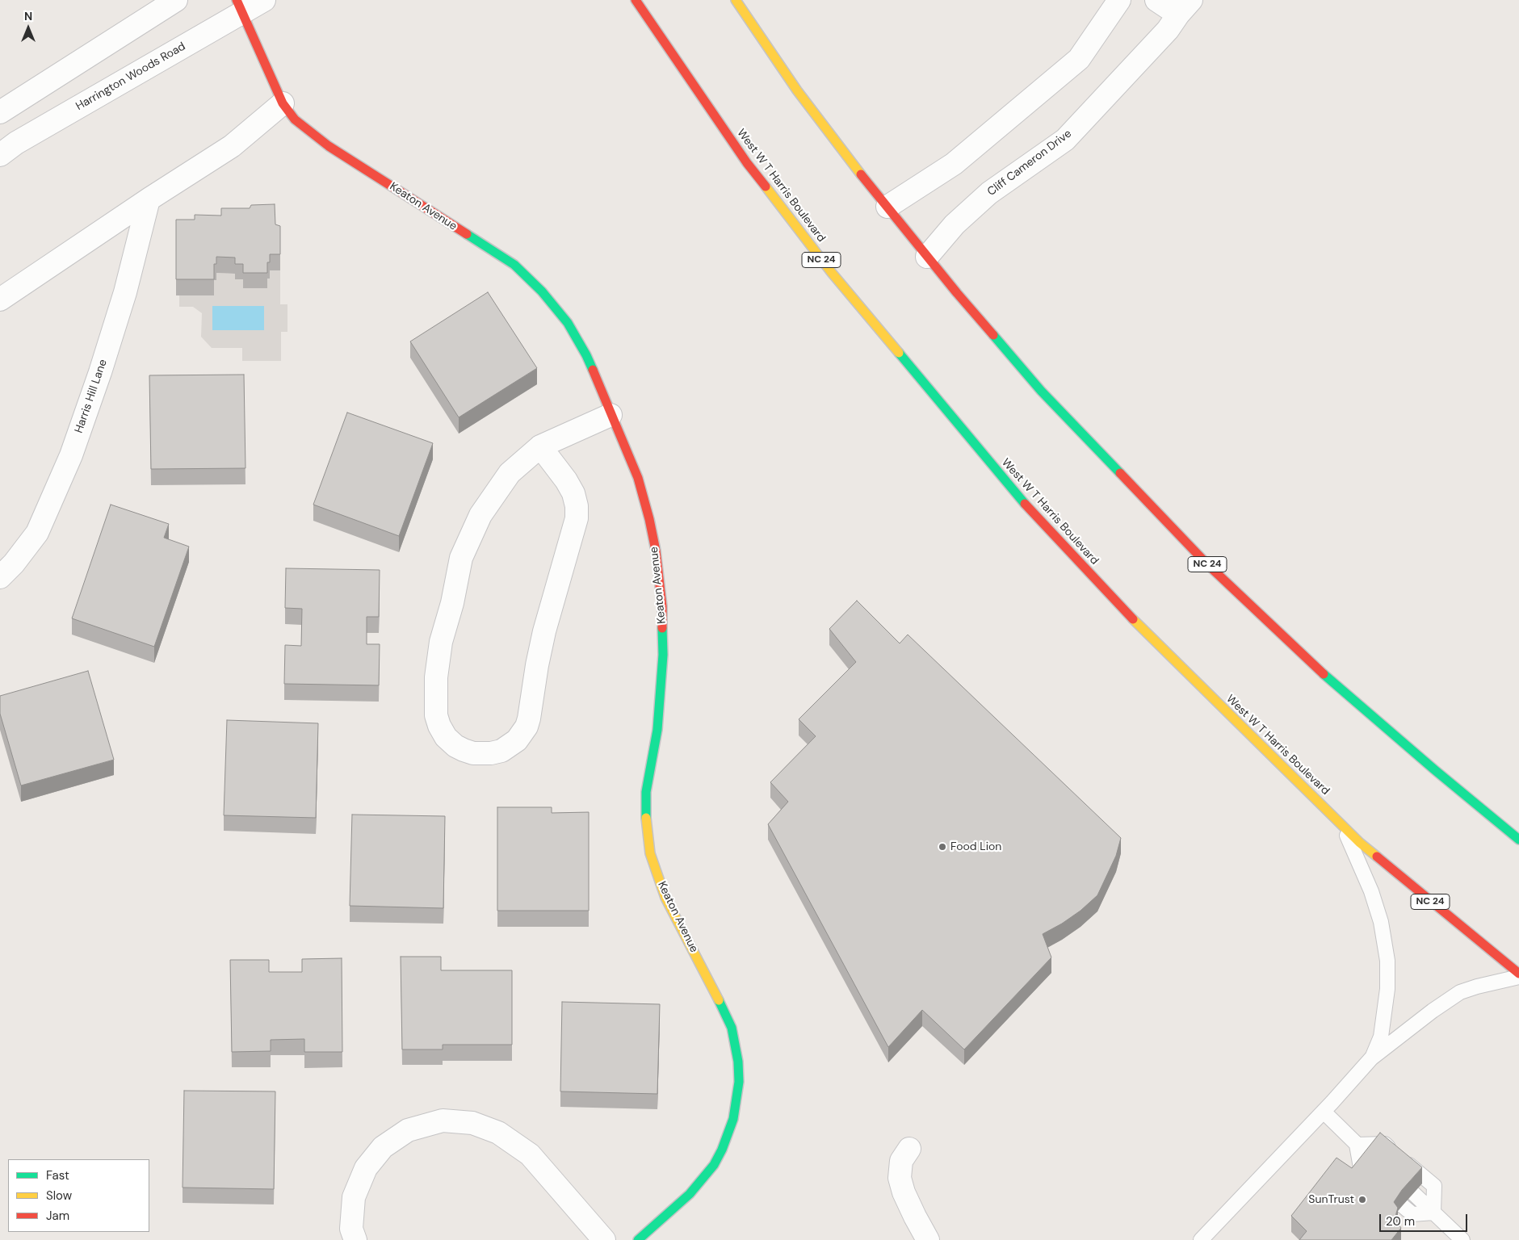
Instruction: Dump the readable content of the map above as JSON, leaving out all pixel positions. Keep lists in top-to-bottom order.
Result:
{
  "streets": {
    "main road": ["West W T Harris Boulevard", "Keaton Avenue", "NC 24"],
    "street": ["Harrington Woods Road", "Cliff Cameron Drive", "Harris Hill Lane"]
  },
  "crossings": [
    ["Harrington Woods Road", "Keaton Avenue"],
    ["Cliff Cameron Drive", "NC 24"]
  ],
  "places": ["Food Lion", "SunTrust"],
  "legend": ["Fast", "Slow", "Jam"],
  "scale_bar": "20 m",
  "north": "top"
}
